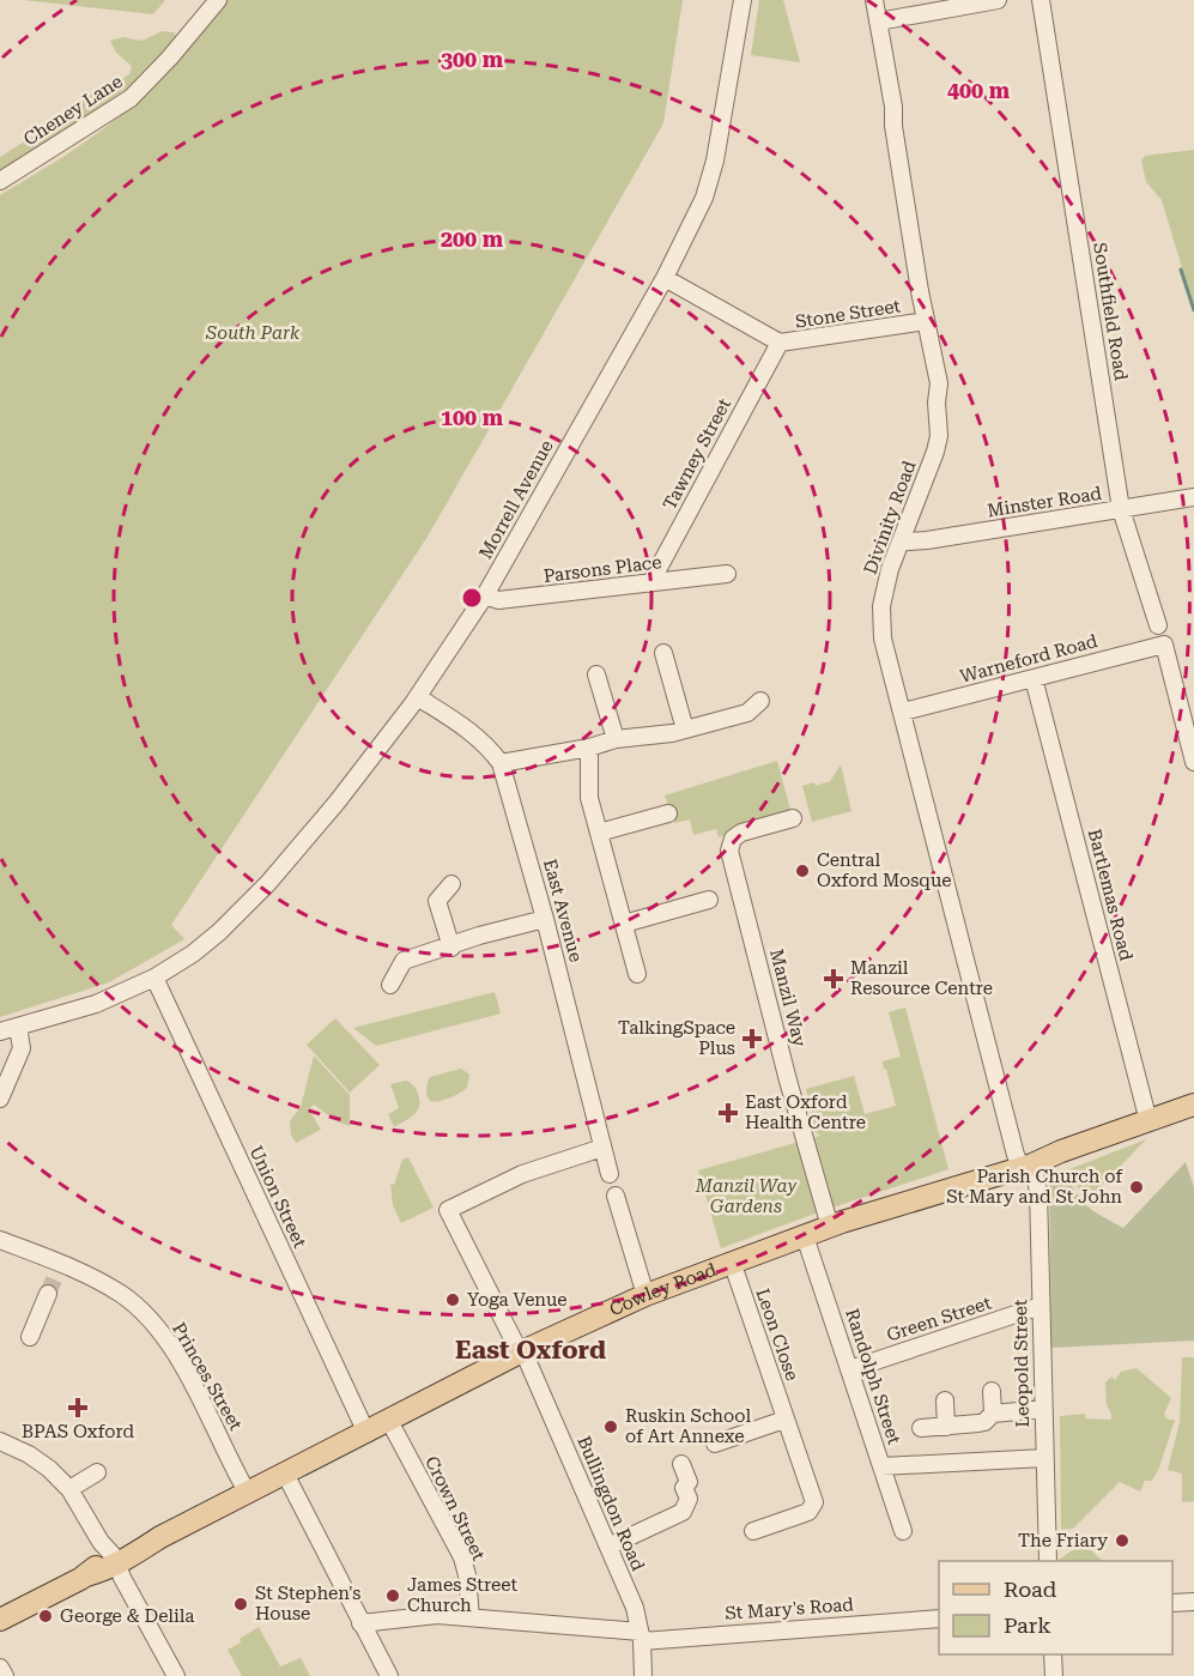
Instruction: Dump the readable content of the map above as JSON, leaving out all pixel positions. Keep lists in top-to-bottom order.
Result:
{
  "streets": {
    "main road": ["Cowley Road"],
    "street": [
      "Cheney Lane",
      "Southfield Road",
      "Stone Street",
      "Tawney Street",
      "Morrell Avenue",
      "Minster Road",
      "Divinity Road",
      "Parsons Place",
      "Warneford Road",
      "Bartlemas Road",
      "East Avenue",
      "Manzil Way",
      "Union Street",
      "Green Street",
      "Leon Close",
      "Leopold Street",
      "Princes Street",
      "Randolph Street",
      "Bullingdon Road",
      "Crown Street",
      "St Mary's Road"
    ]
  },
  "crossings": [
    ["Southfield Road", "Minster Road"],
    ["Stone Street", "Tawney Street"],
    ["Stone Street", "Morrell Avenue"],
    ["Stone Street", "Divinity Road"],
    ["Tawney Street", "Parsons Place"],
    ["Morrell Avenue", "Parsons Place"],
    ["Morrell Avenue", "East Avenue"],
    ["Morrell Avenue", "Union Street"],
    ["Minster Road", "Divinity Road"],
    ["Divinity Road", "Warneford Road"],
    ["Divinity Road", "Cowley Road"],
    ["Divinity Road", "Leopold Street"],
    ["Warneford Road", "Bartlemas Road"],
    ["Bartlemas Road", "Cowley Road"],
    ["East Avenue", "Bullingdon Road"],
    ["Manzil Way", "Cowley Road"],
    ["Union Street", "Cowley Road"],
    ["Cowley Road", "Leon Close"],
    ["Cowley Road", "Leopold Street"],
    ["Cowley Road", "Princes Street"],
    ["Cowley Road", "Randolph Street"],
    ["Cowley Road", "Bullingdon Road"],
    ["Cowley Road", "Crown Street"],
    ["Green Street", "Leopold Street"],
    ["Green Street", "Randolph Street"],
    ["Bullingdon Road", "St Mary's Road"],
    ["Crown Street", "St Mary's Road"]
  ],
  "districts": ["East Oxford"],
  "parks": ["South Park", "Manzil Way Gardens"],
  "places": {
    "other": [
      "Central Oxford Mosque",
      "Parish Church of St Mary and St John",
      "Yoga Venue",
      "Ruskin School of Art Annexe",
      "The Friary",
      "James Street Church",
      "St Stephen's House",
      "George & Delila"
    ],
    "health": [
      "Manzil Resource Centre",
      "TalkingSpace Plus",
      "East Oxford Health Centre",
      "BPAS Oxford"
    ]
  },
  "legend": ["Road", "Park"],
  "rings": [
    "300 m",
    "400 m",
    "200 m",
    "100 m"
  ]
}
